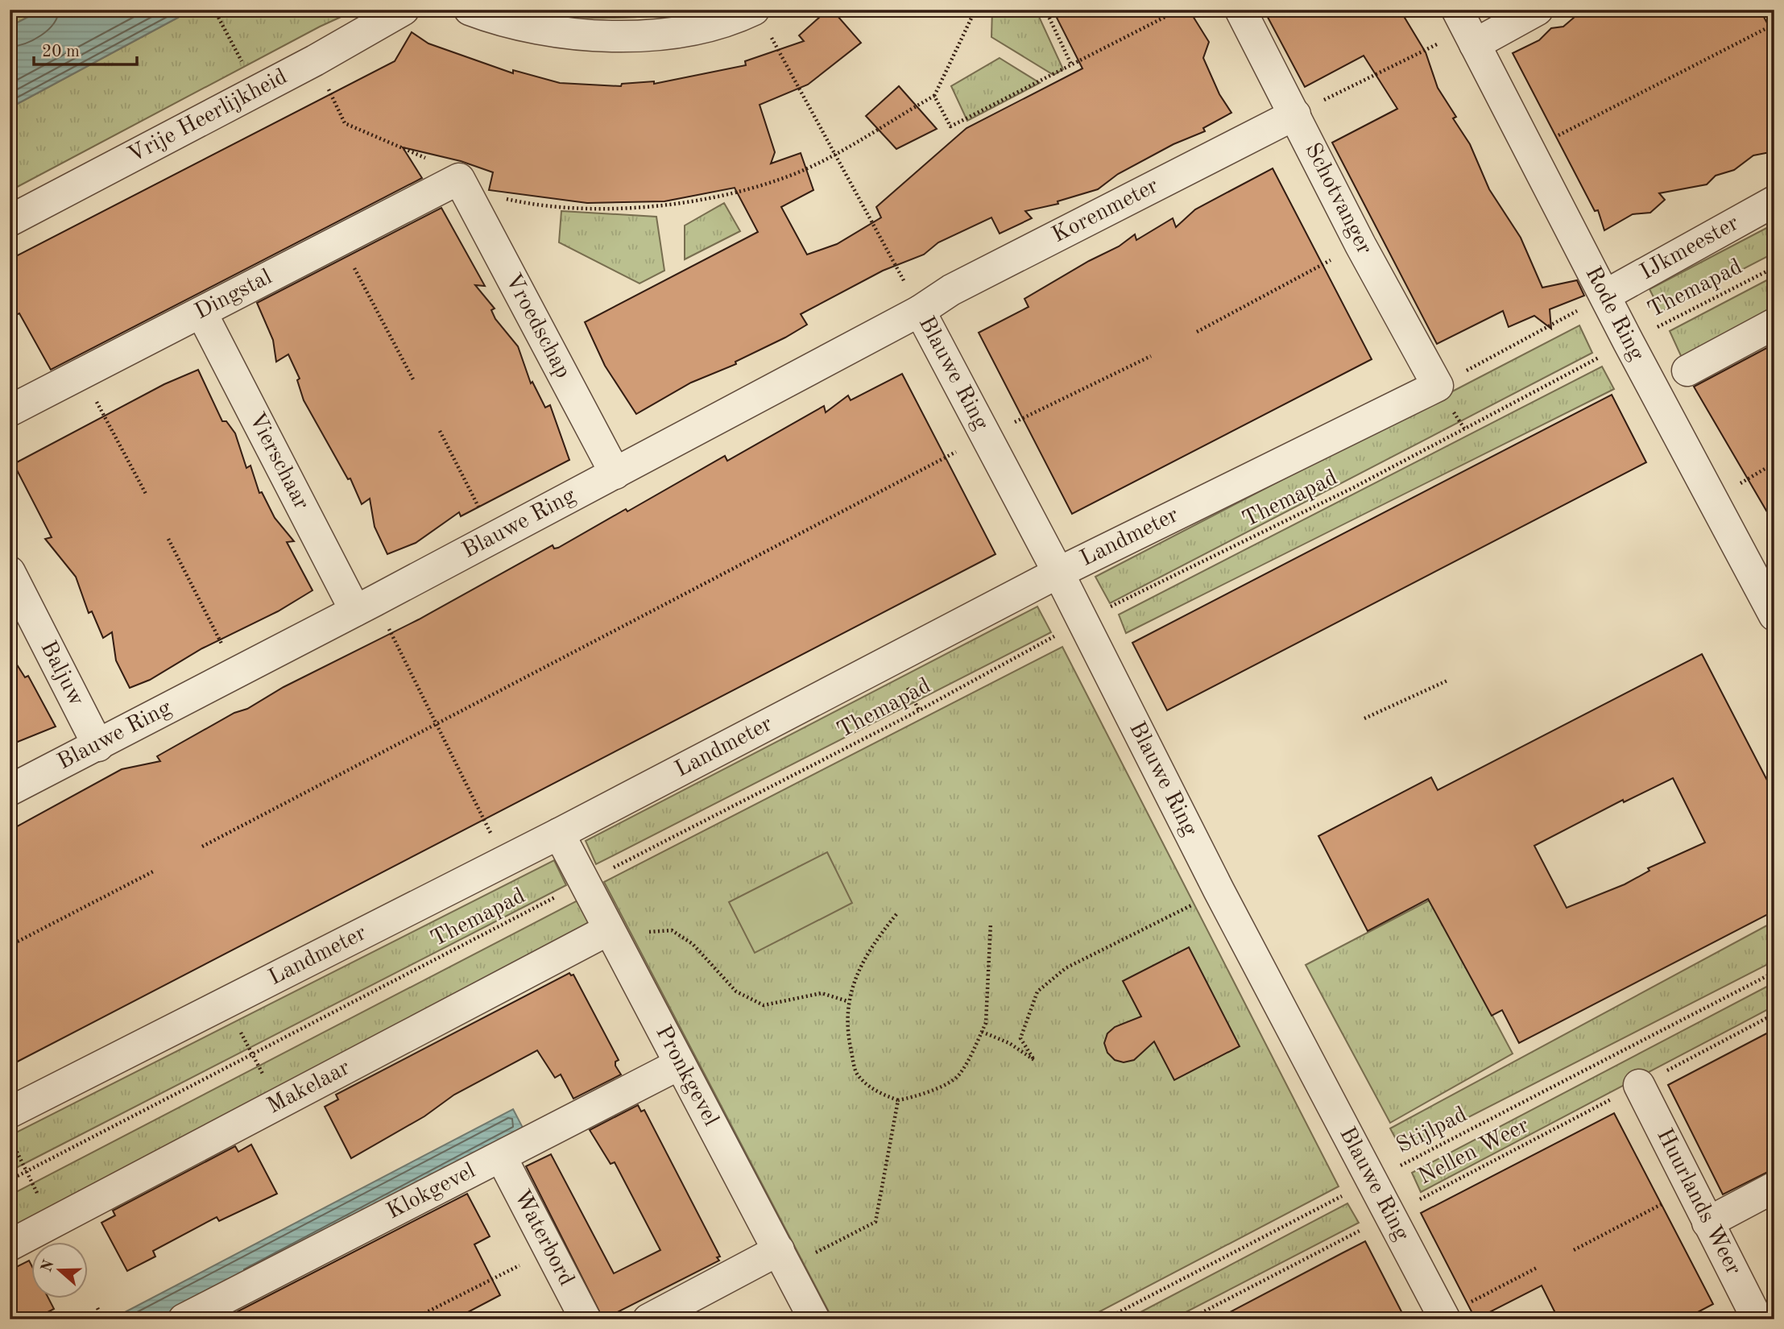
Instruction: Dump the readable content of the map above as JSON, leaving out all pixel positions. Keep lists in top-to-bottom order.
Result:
{
  "streets": {
    "street": [
      "Vrije Heerlijkheid",
      "Schotvanger",
      "Korenmeter",
      "IJkmeester",
      "Dingstal",
      "Rode Ring",
      "Vroedschap",
      "Blauwe Ring",
      "Vierschaar",
      "Landmeter",
      "Baljuw",
      "Pronkgevel",
      "Makelaar",
      "Klokgevel",
      "Huurlands Weer",
      "Waterbord"
    ],
    "path": ["Themapad", "Stijlpad", "Nellen Weer"]
  },
  "crossings": [
    ["Schotvanger", "Korenmeter"],
    ["Schotvanger", "Landmeter"],
    ["Korenmeter", "Blauwe Ring"],
    ["IJkmeester", "Rode Ring"],
    ["Themapad", "Rode Ring"],
    ["Themapad", "Blauwe Ring"],
    ["Themapad", "Pronkgevel"],
    ["Dingstal", "Vroedschap"],
    ["Dingstal", "Vierschaar"],
    ["Vroedschap", "Blauwe Ring"],
    ["Blauwe Ring", "Vierschaar"],
    ["Blauwe Ring", "Landmeter"],
    ["Blauwe Ring", "Baljuw"],
    ["Blauwe Ring", "Stijlpad"],
    ["Blauwe Ring", "Nellen Weer"],
    ["Landmeter", "Pronkgevel"],
    ["Pronkgevel", "Makelaar"],
    ["Pronkgevel", "Klokgevel"],
    ["Nellen Weer", "Huurlands Weer"],
    ["Klokgevel", "Waterbord"]
  ],
  "scale_bar": "20 m",
  "north": "left"
}
